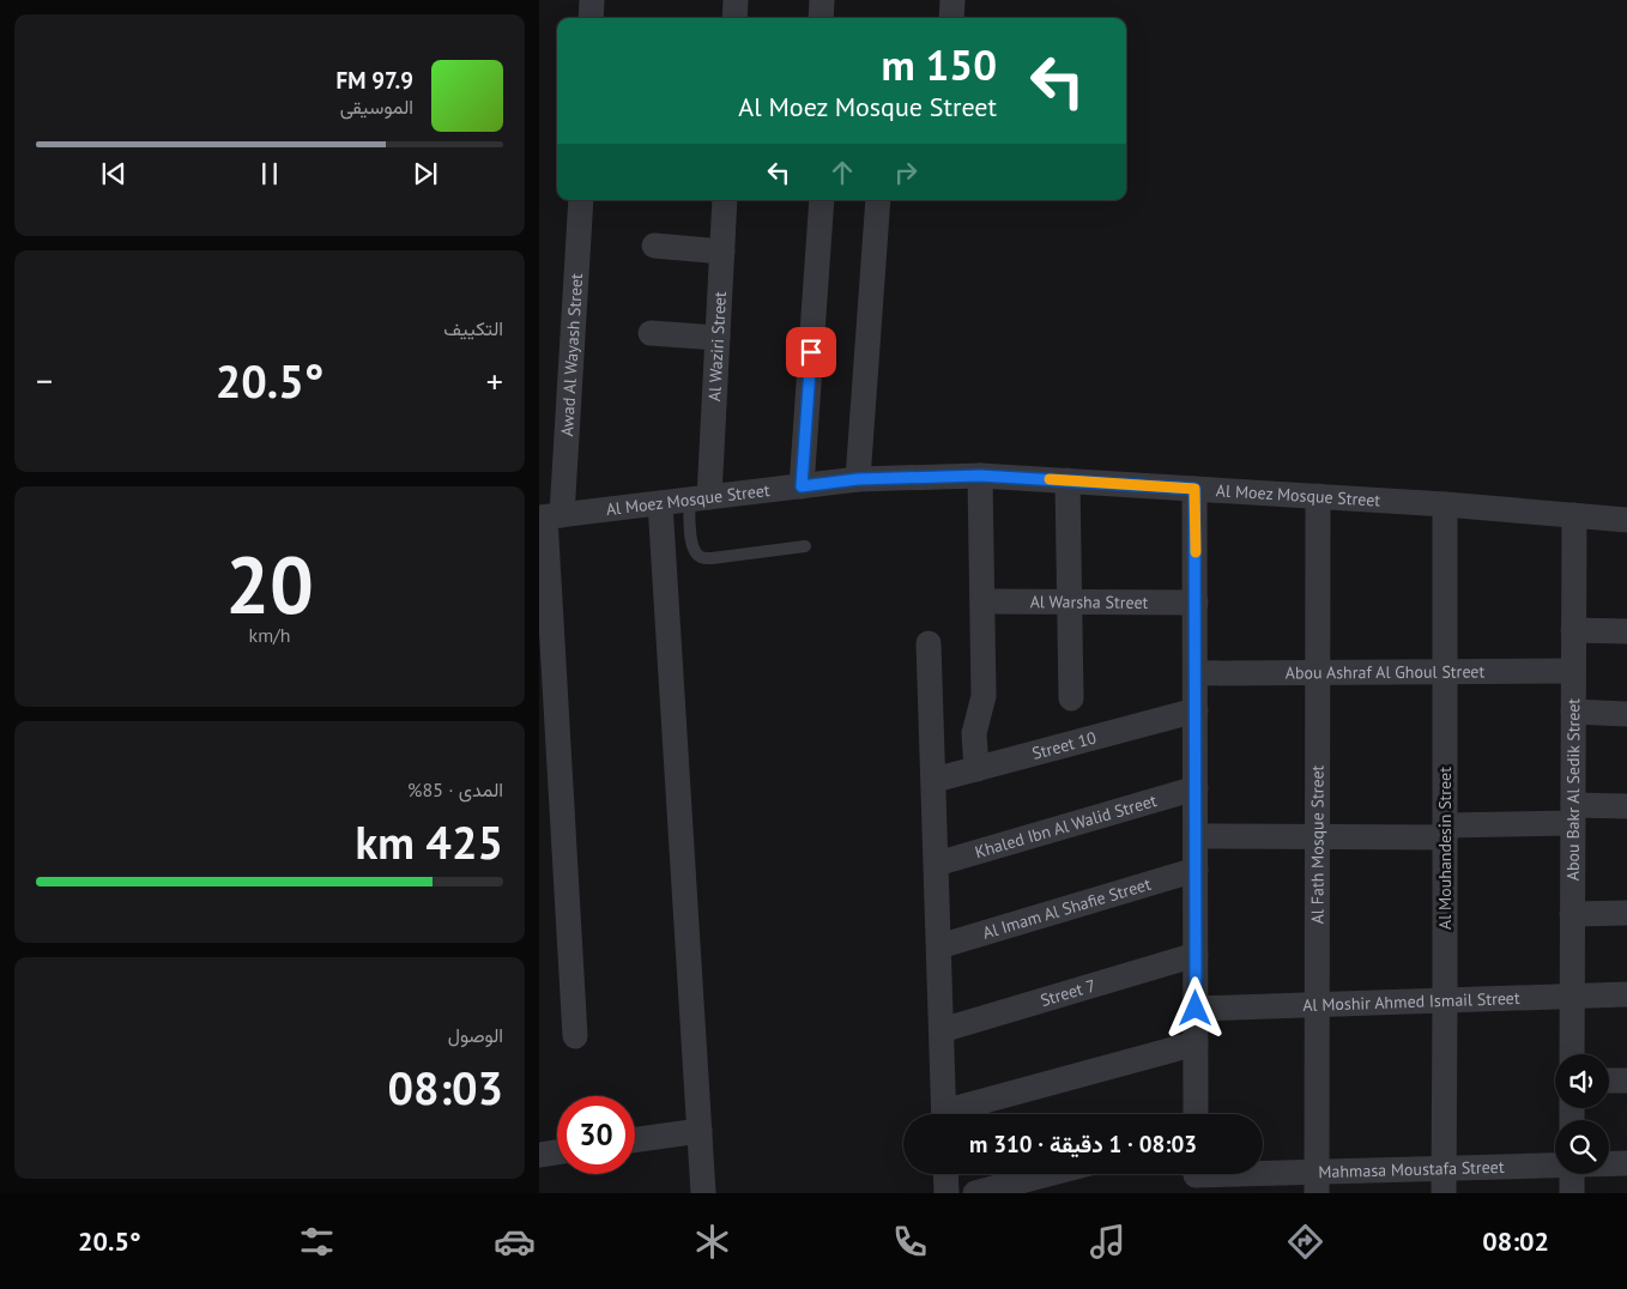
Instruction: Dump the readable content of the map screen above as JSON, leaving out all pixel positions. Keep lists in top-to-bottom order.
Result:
{
  "streets": {
    "street": [
      "Al Waziri Street",
      "Awad Al Wayash Street",
      "Al Moez Mosque Street",
      "Al Warsha Street",
      "Abou Ashraf Al Ghoul Street",
      "Street 10",
      "Abou Bakr Al Sedik Street",
      "Khaled Ibn Al Walid Street",
      "Al Fath Mosque Street",
      "Al Mouhandesin Street",
      "Al Imam Al Shafie Street",
      "Street 7",
      "Al Moshir Ahmed Ismail Street",
      "Mahmasa Moustafa Street"
    ]
  },
  "crossings": [
    ["Al Waziri Street", "Al Moez Mosque Street"],
    ["Awad Al Wayash Street", "Al Moez Mosque Street"],
    ["Al Moez Mosque Street", "Abou Bakr Al Sedik Street"],
    ["Al Moez Mosque Street", "Al Fath Mosque Street"],
    ["Al Moez Mosque Street", "Al Mouhandesin Street"],
    ["Abou Ashraf Al Ghoul Street", "Abou Bakr Al Sedik Street"],
    ["Abou Ashraf Al Ghoul Street", "Al Fath Mosque Street"],
    ["Abou Ashraf Al Ghoul Street", "Al Mouhandesin Street"],
    ["Abou Bakr Al Sedik Street", "Al Moshir Ahmed Ismail Street"],
    ["Al Fath Mosque Street", "Al Moshir Ahmed Ismail Street"],
    ["Al Fath Mosque Street", "Mahmasa Moustafa Street"],
    ["Al Mouhandesin Street", "Al Moshir Ahmed Ismail Street"],
    ["Al Mouhandesin Street", "Mahmasa Moustafa Street"]
  ],
  "page": {
    "turn": ["150 m", "Al Moez Mosque Street"],
    "song": ["97.9 FM", "الموسيقى"],
    "tile": [
      "التكييف",
      ["20", "km/h"],
      ["المدى · 85%", "425 km"],
      ["الوصول", "08:03"]
    ],
    "heat": ["−", "20.5°", "+"],
    "limit": "30",
    "trip": "08:03 · 1 دقيقة · 310 m",
    "tabs": ["08:02", "20.5°"]
  }
}
